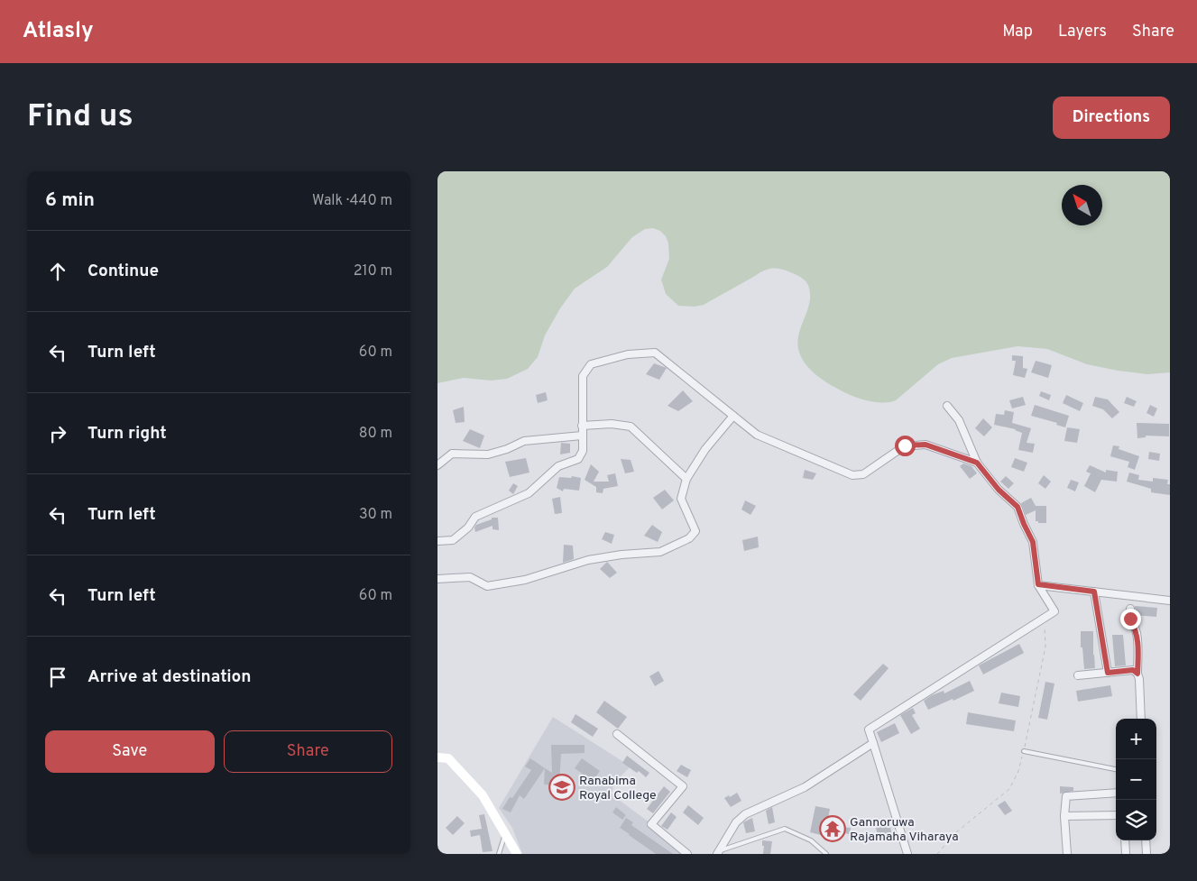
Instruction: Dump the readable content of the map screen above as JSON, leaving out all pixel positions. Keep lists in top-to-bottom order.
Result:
{
  "places": {
    "school or university": ["Ranabima Royal College"],
    "temple": ["Gannoruwa Rajamaha Viharaya"]
  },
  "north": "top left",
  "page": {
    "header": "Atlasly",
    "nav": ["Map", "Layers", "Share"],
    "buttons": [
      "Directions",
      ["Save", "Share"]
    ],
    "title": "Find us",
    "heading": ["6 min", "Walk · 440 m"],
    "list": [
      ["Continue", "210 m"],
      ["Turn left", "60 m"],
      ["Turn right", "80 m"],
      ["Turn left", "30 m"],
      ["Turn left", "60 m"],
      "Arrive at destination"
    ],
    "map_buttons": ["+", "−"]
  }
}
